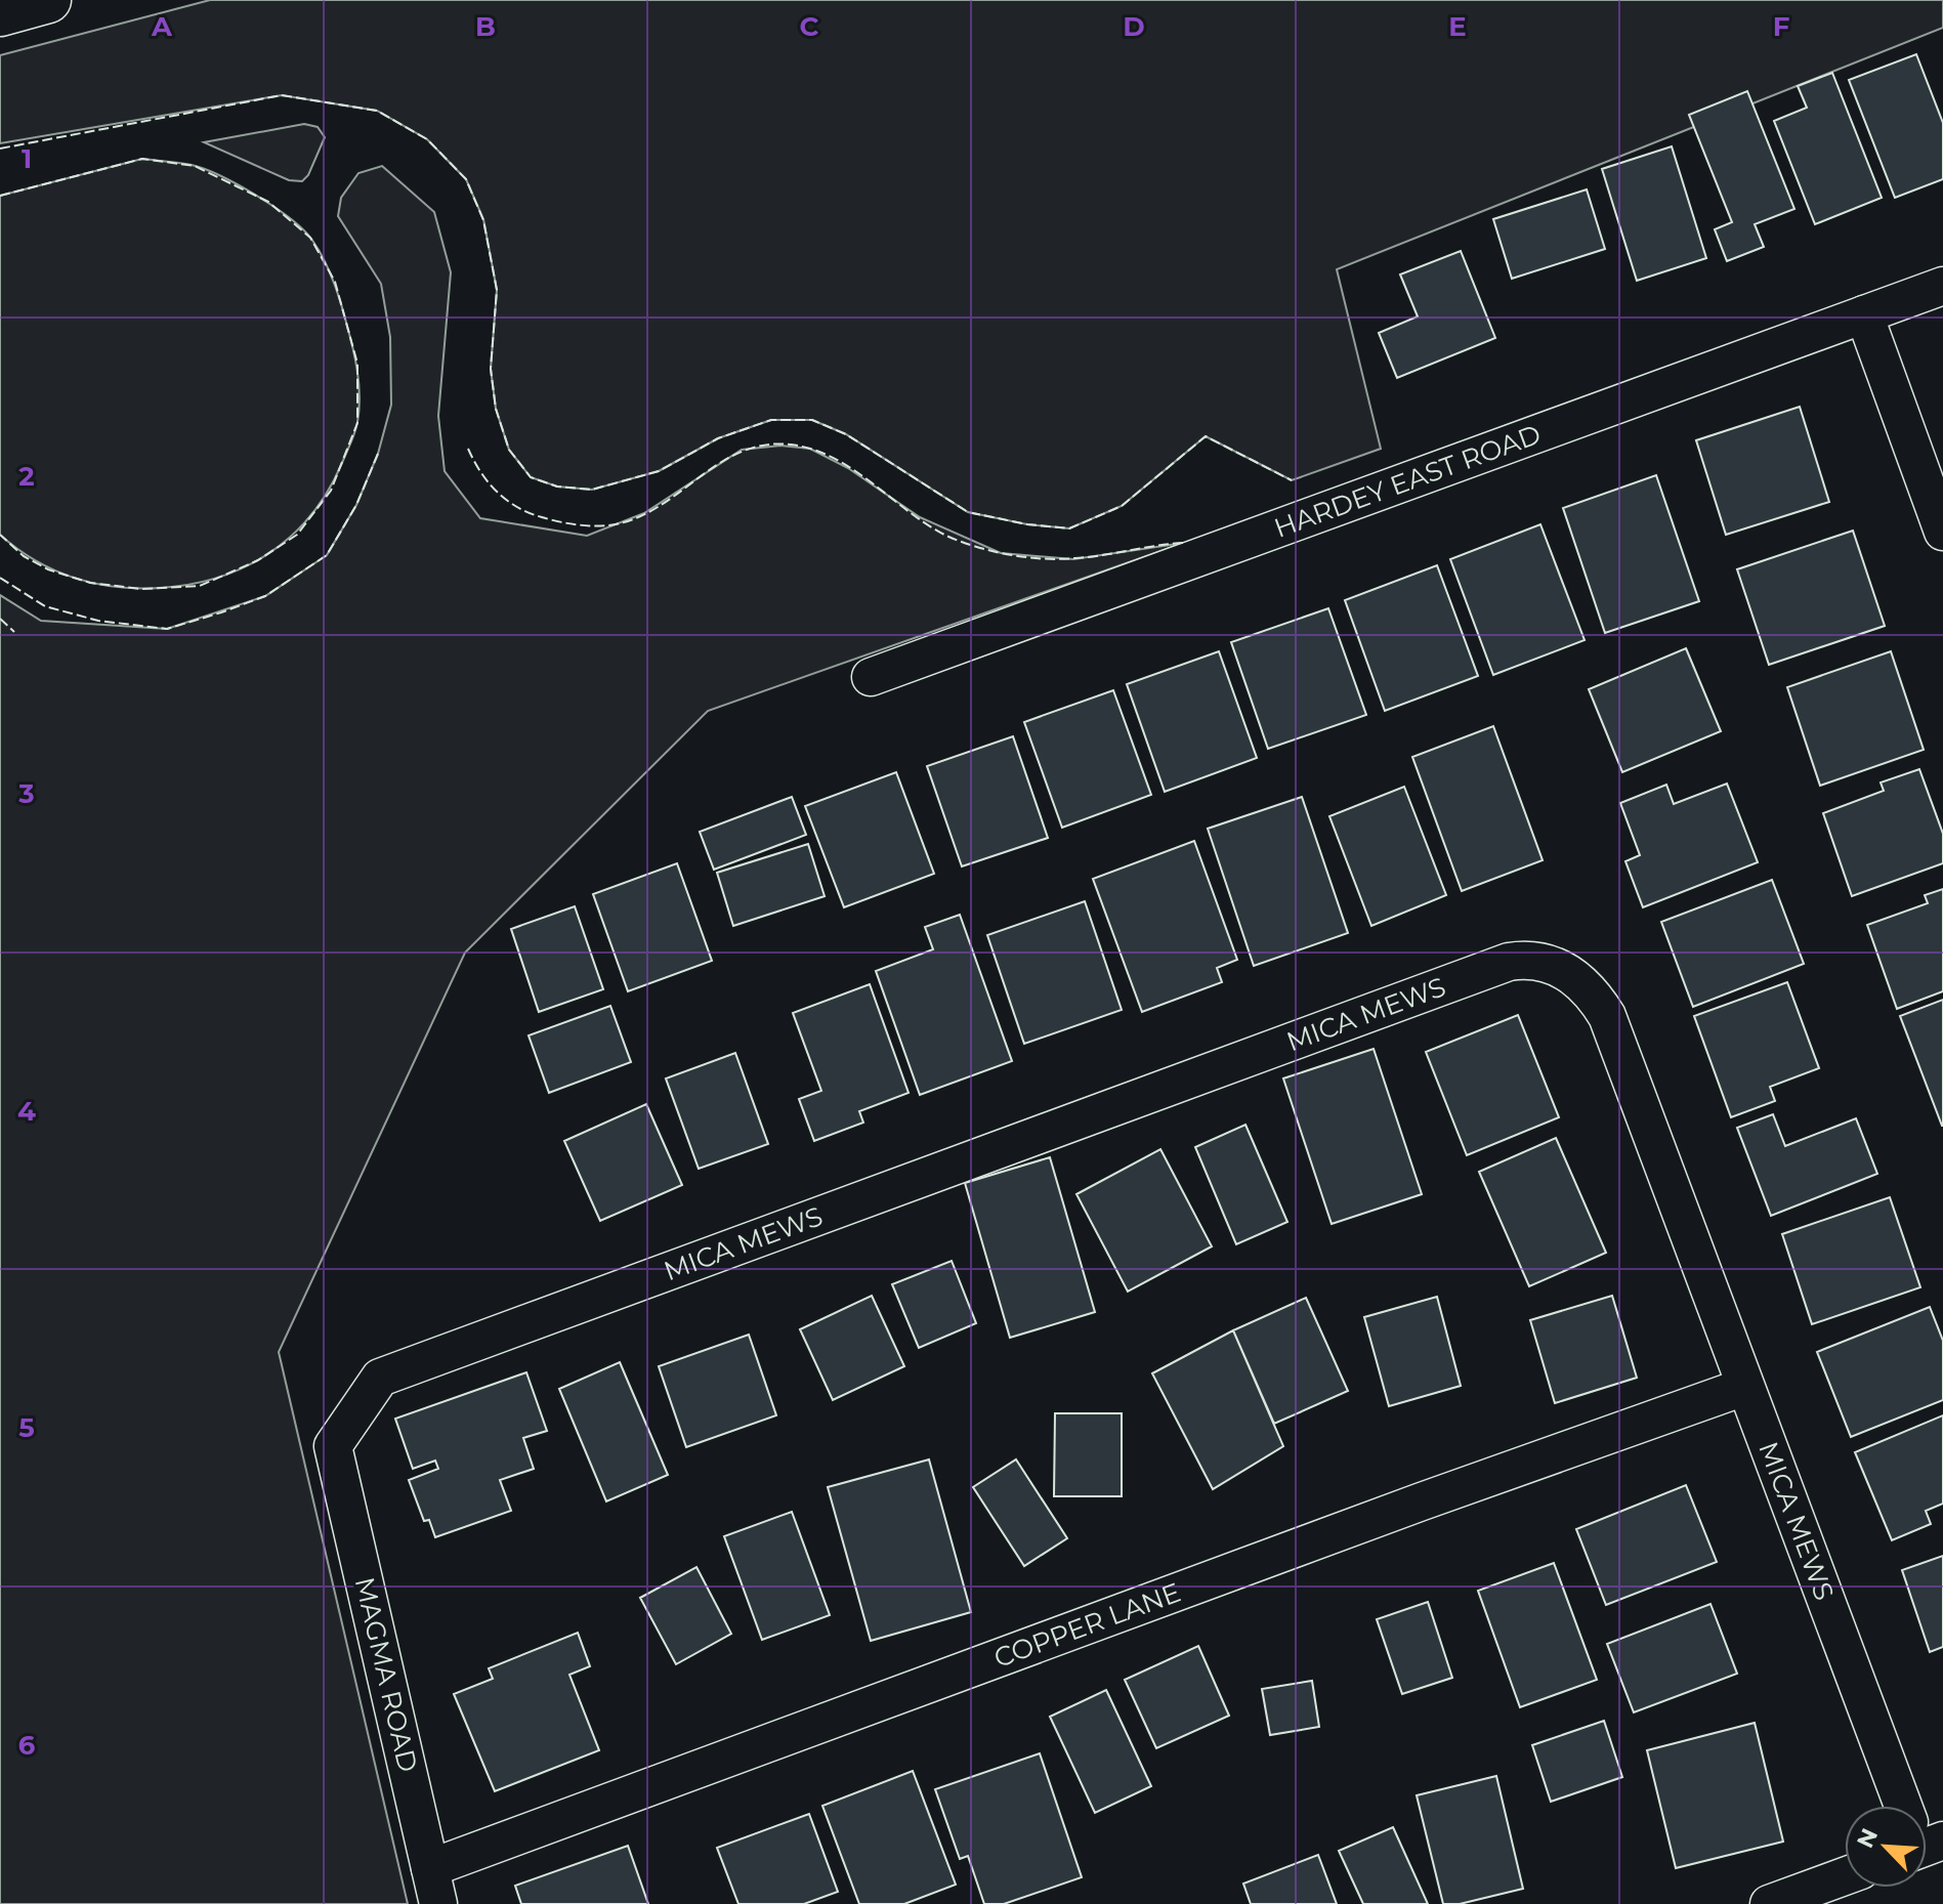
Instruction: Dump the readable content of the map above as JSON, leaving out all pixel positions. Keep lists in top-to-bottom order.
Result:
{
  "streets": {
    "street": [
      "HARDEY EAST ROAD",
      "MICA MEWS",
      "COPPER LANE",
      "MAGMA ROAD"
    ]
  },
  "crossings": [
    ["MICA MEWS", "COPPER LANE"],
    ["MICA MEWS", "MAGMA ROAD"],
    ["COPPER LANE", "MAGMA ROAD"]
  ],
  "north": "top left",
  "grid": {
    "columns": [
      "A",
      "B",
      "C",
      "D",
      "E",
      "F"
    ],
    "rows": [
      "1",
      "2",
      "3",
      "4",
      "5",
      "6"
    ]
  }
}
